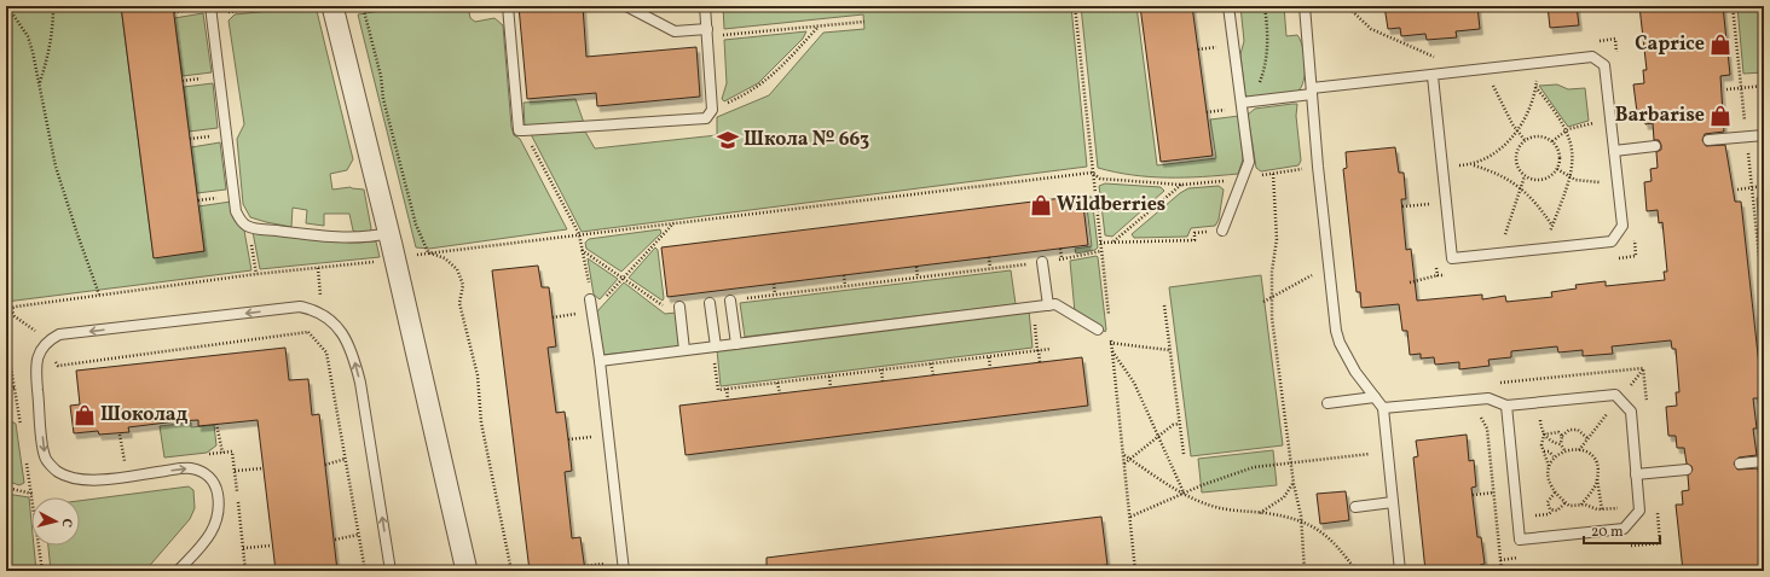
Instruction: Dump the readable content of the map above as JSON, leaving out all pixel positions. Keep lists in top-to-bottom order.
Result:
{
  "places": {
    "shop": [
      "Caprice",
      "Barbarise",
      "Wildberries",
      "Шоколад"
    ],
    "school or university": ["Школа № 663"]
  },
  "scale_bar": "20 m",
  "north": "right"
}
